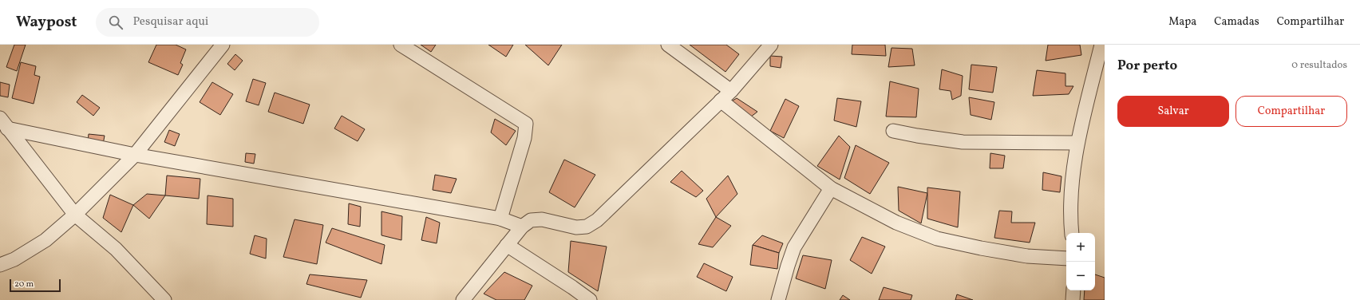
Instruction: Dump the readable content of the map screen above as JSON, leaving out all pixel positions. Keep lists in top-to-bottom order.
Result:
{
  "scale_bar": "20 m",
  "page": {
    "header": "Waypost",
    "search": "Pesquisar aqui",
    "nav": ["Mapa", "Camadas", "Compartilhar"],
    "heading": ["Por perto", "0 resultados"],
    "buttons": ["Salvar", "Compartilhar"],
    "map_buttons": ["+", "−"],
    "scale": "20 m"
  }
}
